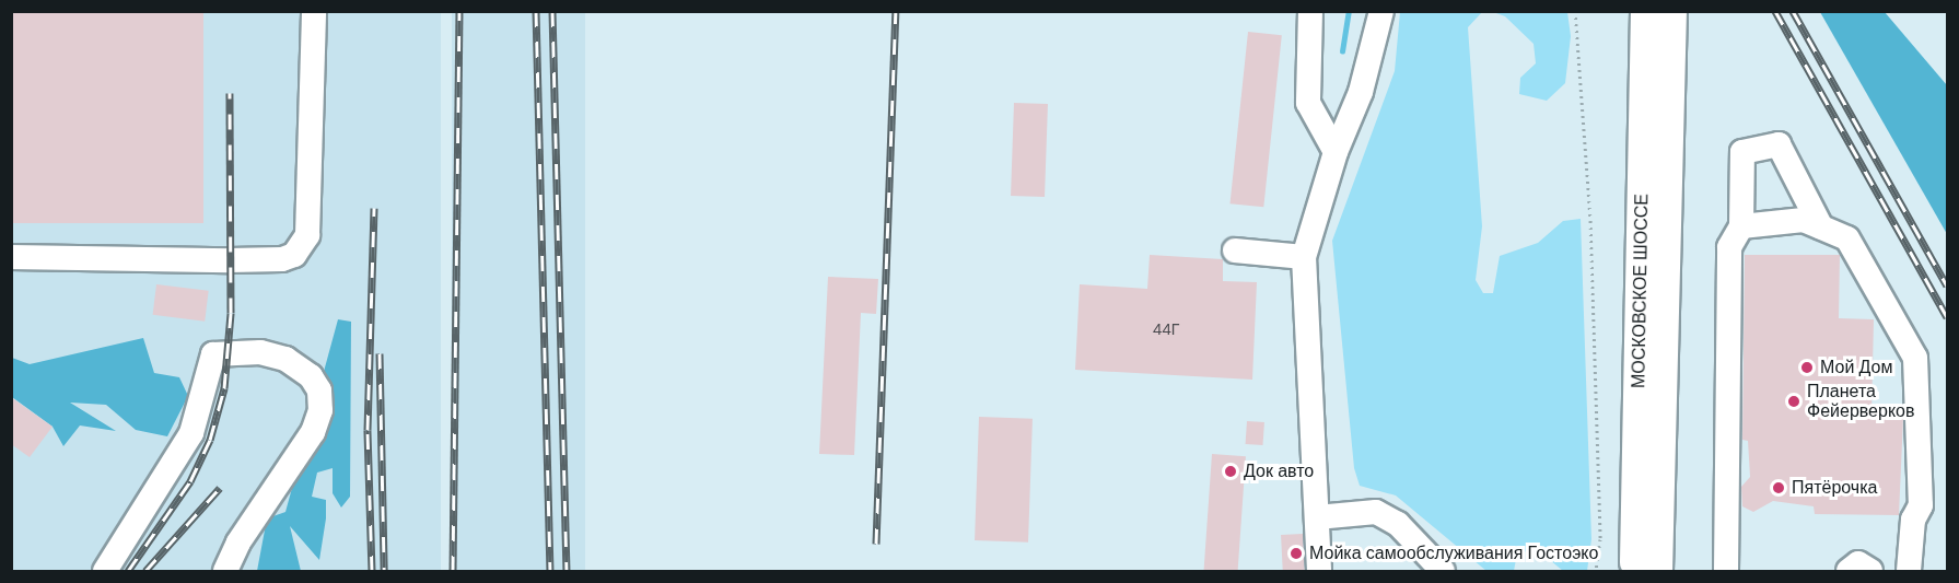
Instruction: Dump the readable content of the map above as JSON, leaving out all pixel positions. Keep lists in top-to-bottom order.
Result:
{
  "streets": {
    "main road": ["МОСКОВСКОЕ ШОССЕ"]
  },
  "places": [
    "Мой Дом",
    "Планета Фейерверков",
    "Док авто",
    "Пятёрочка",
    "Мойка самообслуживания Гостоэко"
  ],
  "house_numbers": ["44Г"]
}
